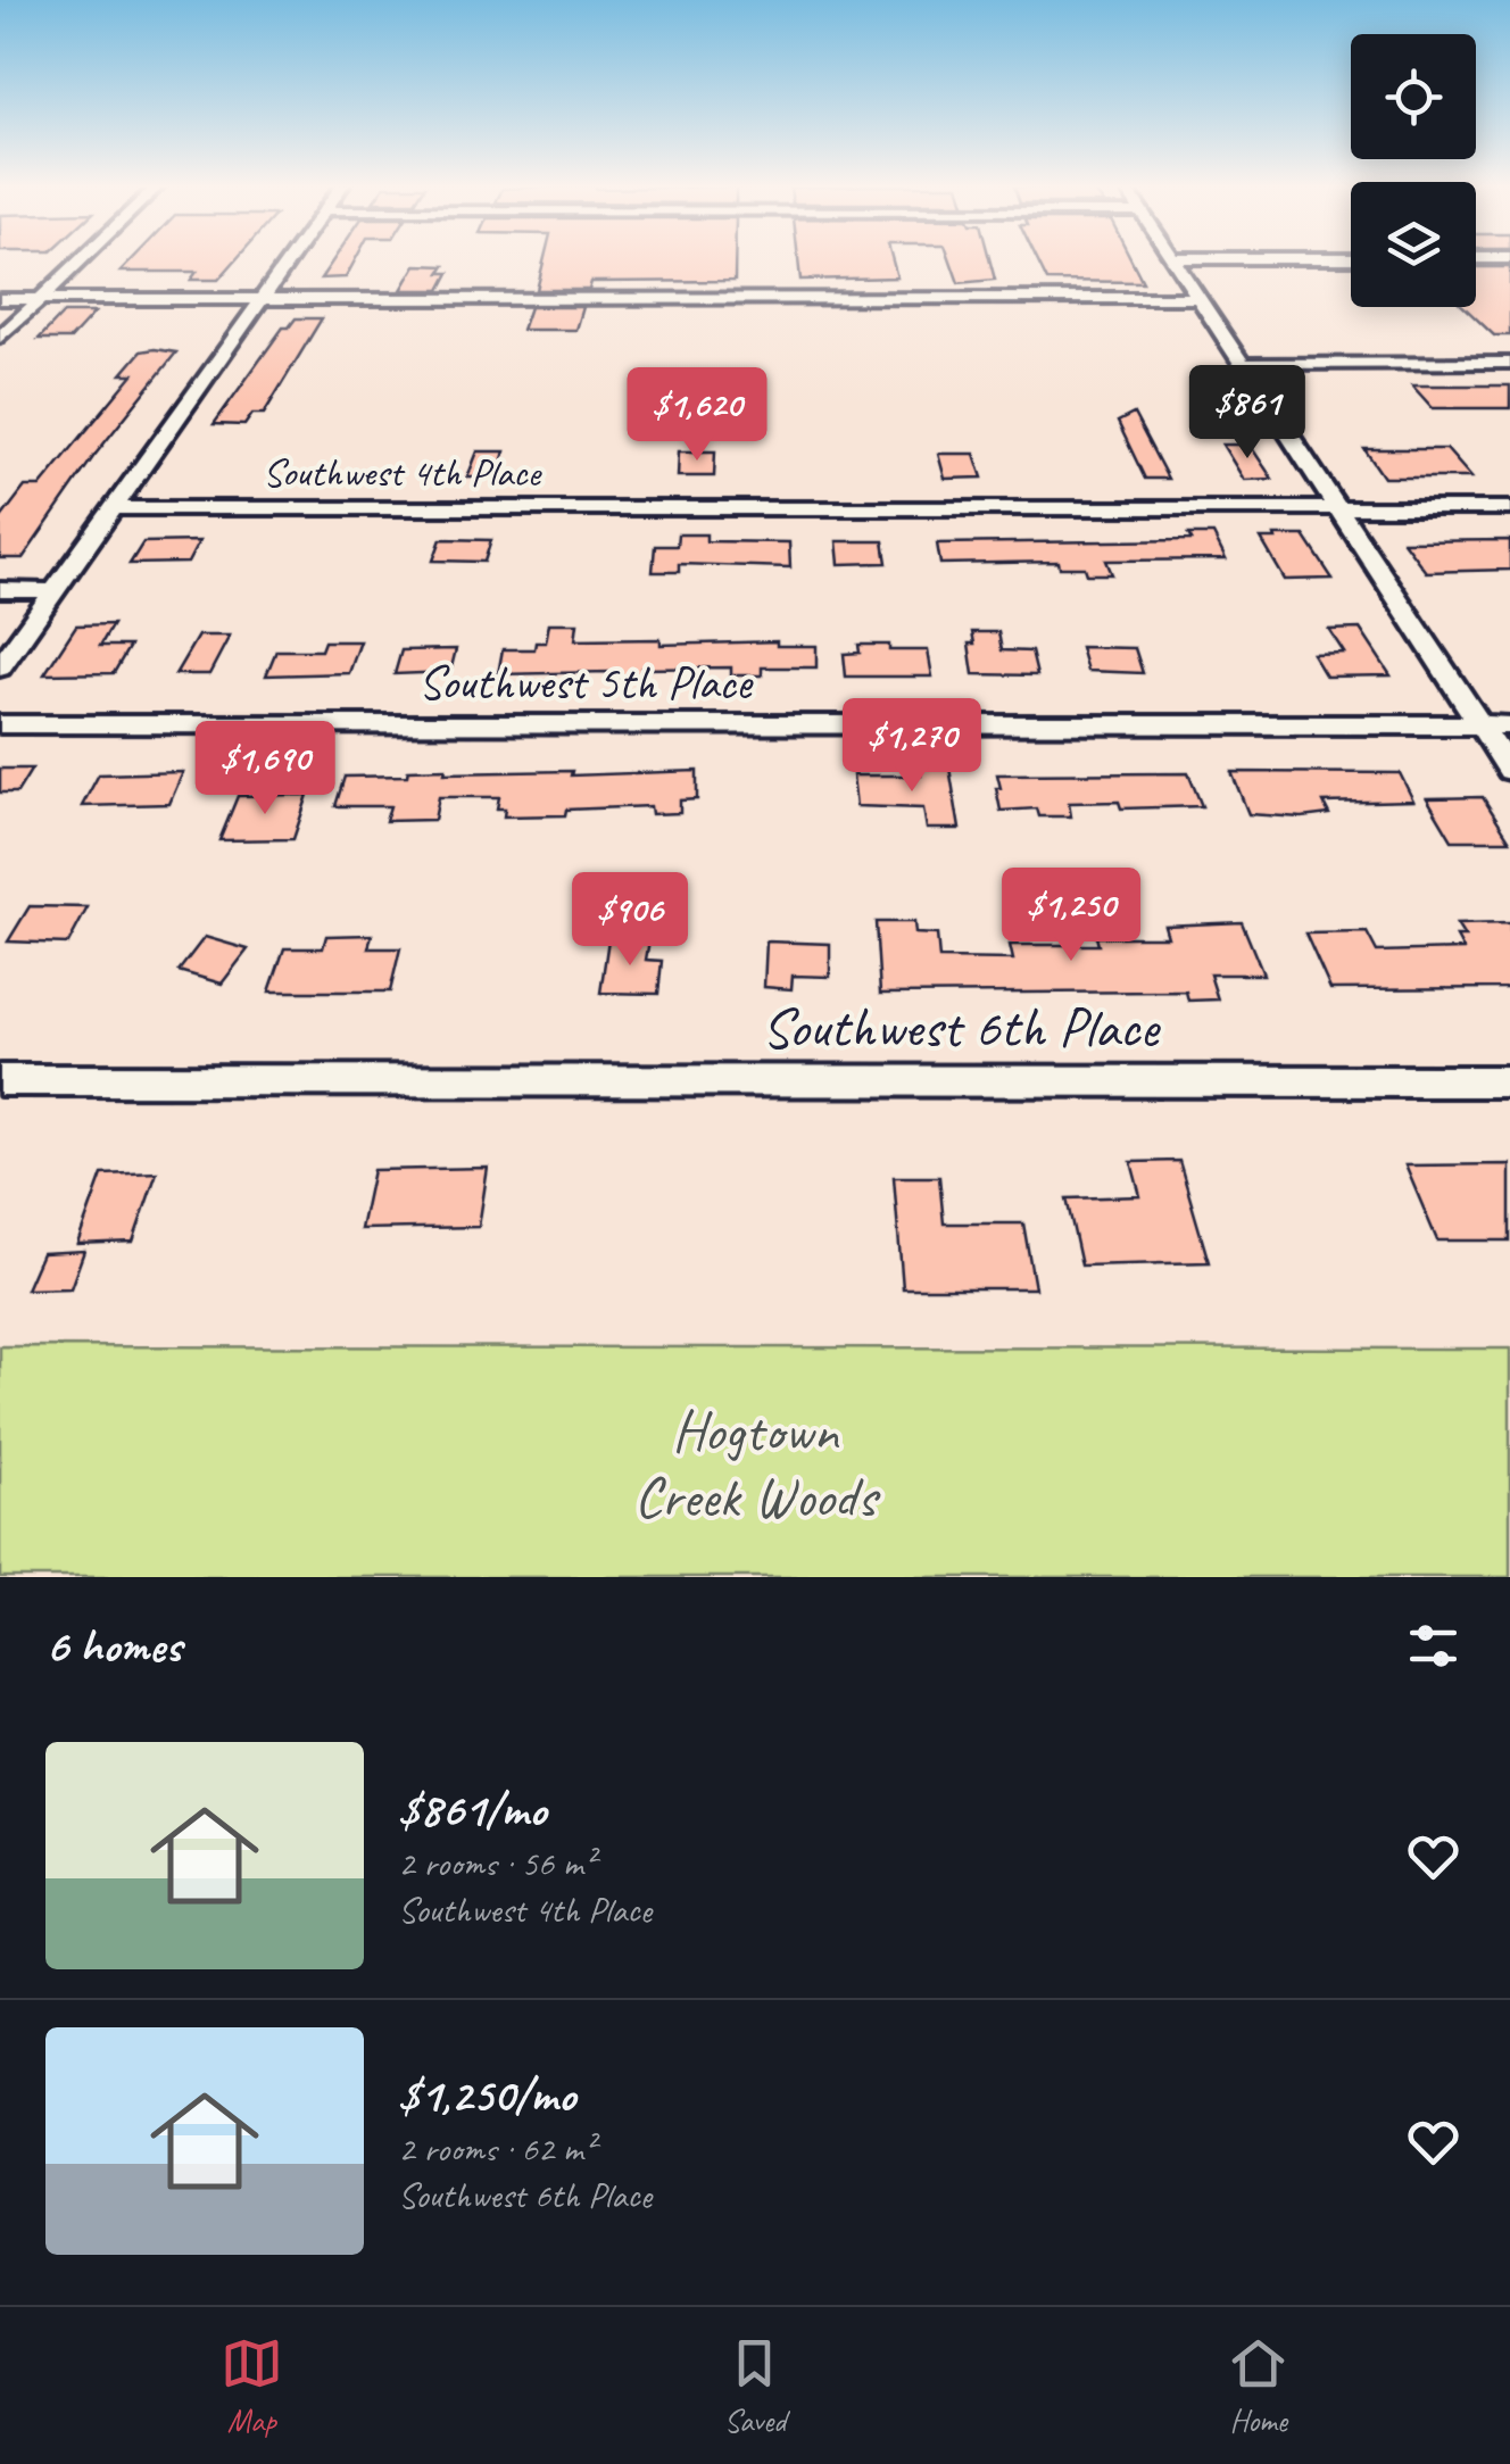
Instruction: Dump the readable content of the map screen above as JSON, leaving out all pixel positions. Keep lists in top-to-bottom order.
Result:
{
  "streets": {
    "street": ["Southwest 4th Place", "Southwest 5th Place", "Southwest 6th Place"]
  },
  "parks": ["Hogtown Creek Woods"],
  "page": {
    "price": [
      "$861",
      "$1,620",
      "$1,270",
      "$1,690",
      "$1,250",
      "$906"
    ],
    "heading": "6 homes",
    "list": [
      {
        "name": "$861/mo",
        "note": "2 rooms · 56 m² · Southwest 4th Place"
      },
      {
        "name": "$1,250/mo",
        "note": "2 rooms · 62 m² · Southwest 6th Place"
      }
    ],
    "tabs": ["Map", "Saved", "Home"]
  }
}
